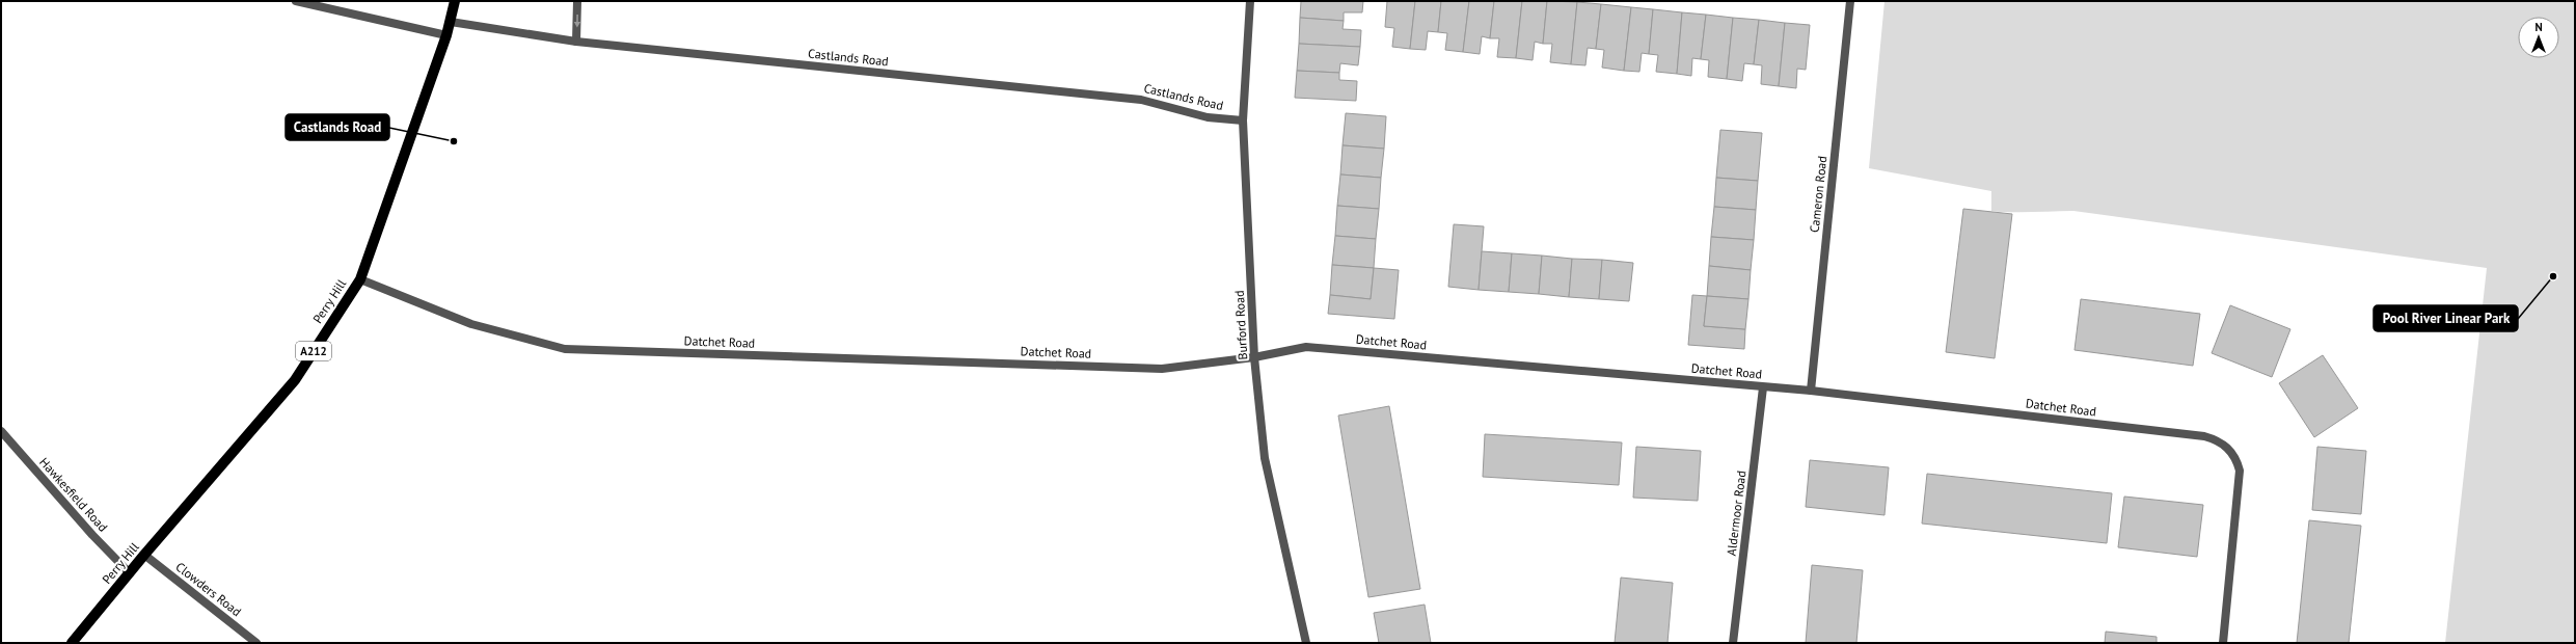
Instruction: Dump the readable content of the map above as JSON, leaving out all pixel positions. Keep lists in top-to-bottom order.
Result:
{
  "streets": {
    "main road": ["Perry Hill", "A212"],
    "street": [
      "Castlands Road",
      "Cameron Road",
      "Burford Road",
      "Datchet Road",
      "Hawkesfield Road",
      "Aldermoor Road",
      "Clowders Road"
    ]
  },
  "crossings": [
    ["Castlands Road", "Perry Hill"],
    ["Castlands Road", "Burford Road"],
    ["Cameron Road", "Datchet Road"],
    ["Perry Hill", "Datchet Road"],
    ["Perry Hill", "Hawkesfield Road"],
    ["Perry Hill", "Clowders Road"],
    ["Burford Road", "Datchet Road"],
    ["Datchet Road", "Aldermoor Road"]
  ],
  "places": ["Castlands Road", "Pool River Linear Park"],
  "north": "top"
}
